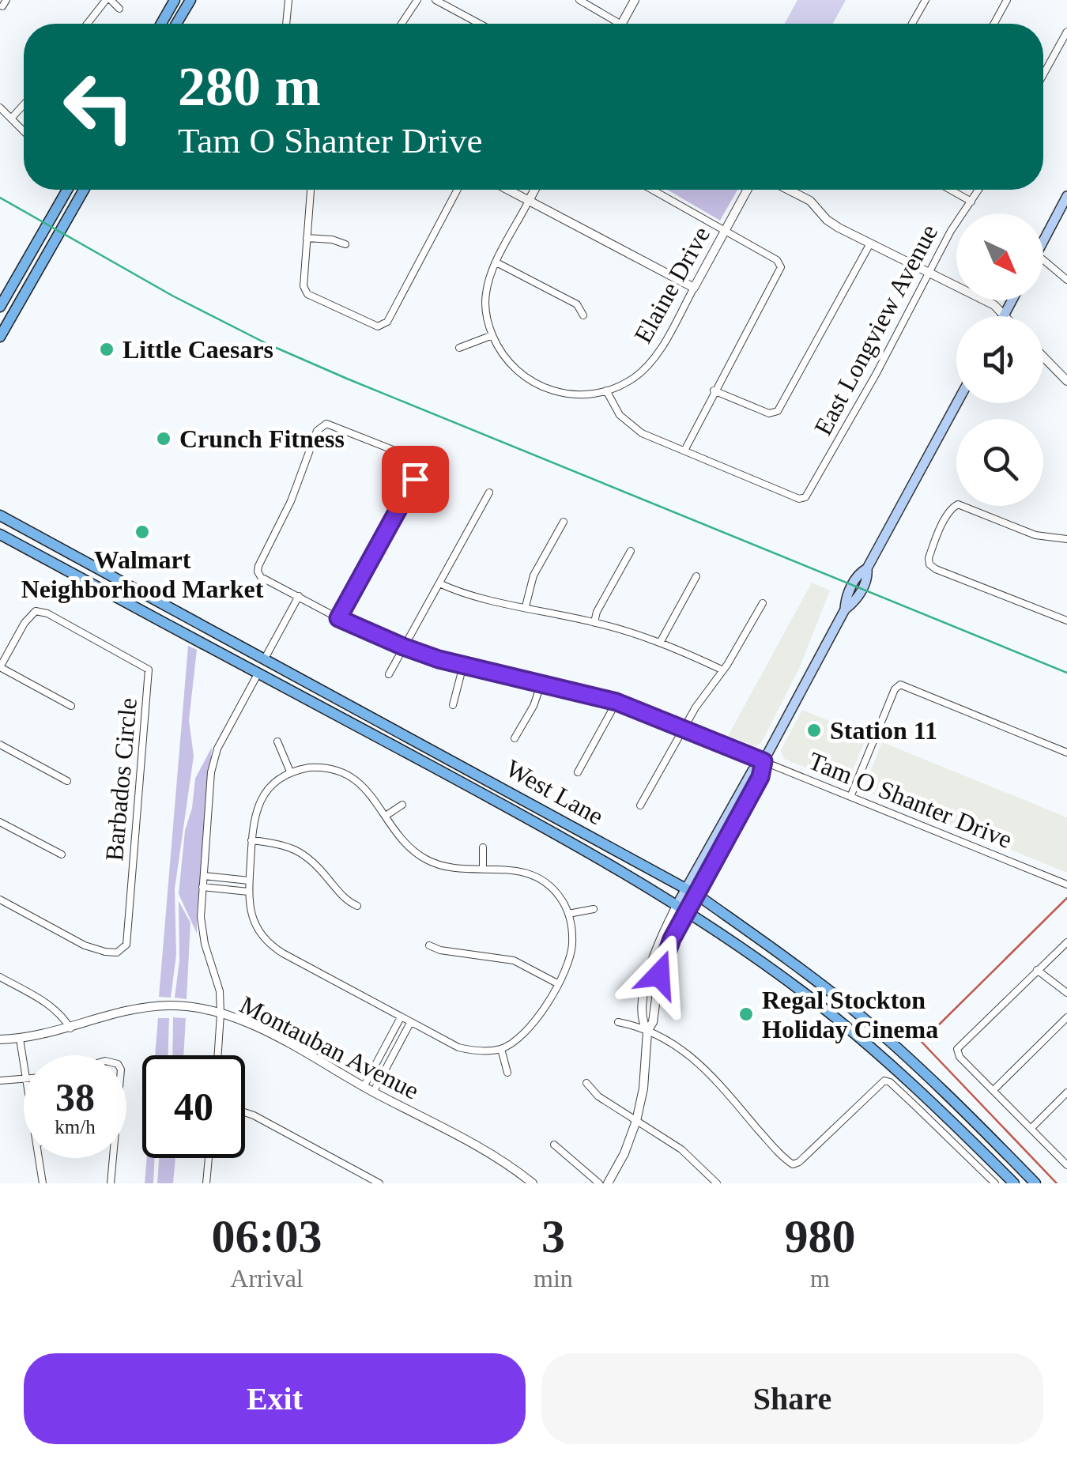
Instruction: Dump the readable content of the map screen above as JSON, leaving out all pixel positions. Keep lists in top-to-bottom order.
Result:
{
  "streets": {
    "main road": ["West Lane"],
    "street": [
      "Elaine Drive",
      "East Longview Avenue",
      "Barbados Circle",
      "Tam O Shanter Drive",
      "Montauban Avenue"
    ]
  },
  "places": [
    "Little Caesars",
    "Crunch Fitness",
    "Walmart Neighborhood Market",
    "Station 11",
    "Regal Stockton Holiday Cinema"
  ],
  "north": "bottom right",
  "page": {
    "turn": ["280 m", "Tam O Shanter Drive"],
    "speed": "38 km/h",
    "limit": "40",
    "eta": [
      "06:03",
      "Arrival",
      "3",
      "min",
      "980",
      "m"
    ],
    "buttons": ["Exit", "Share"]
  }
}
